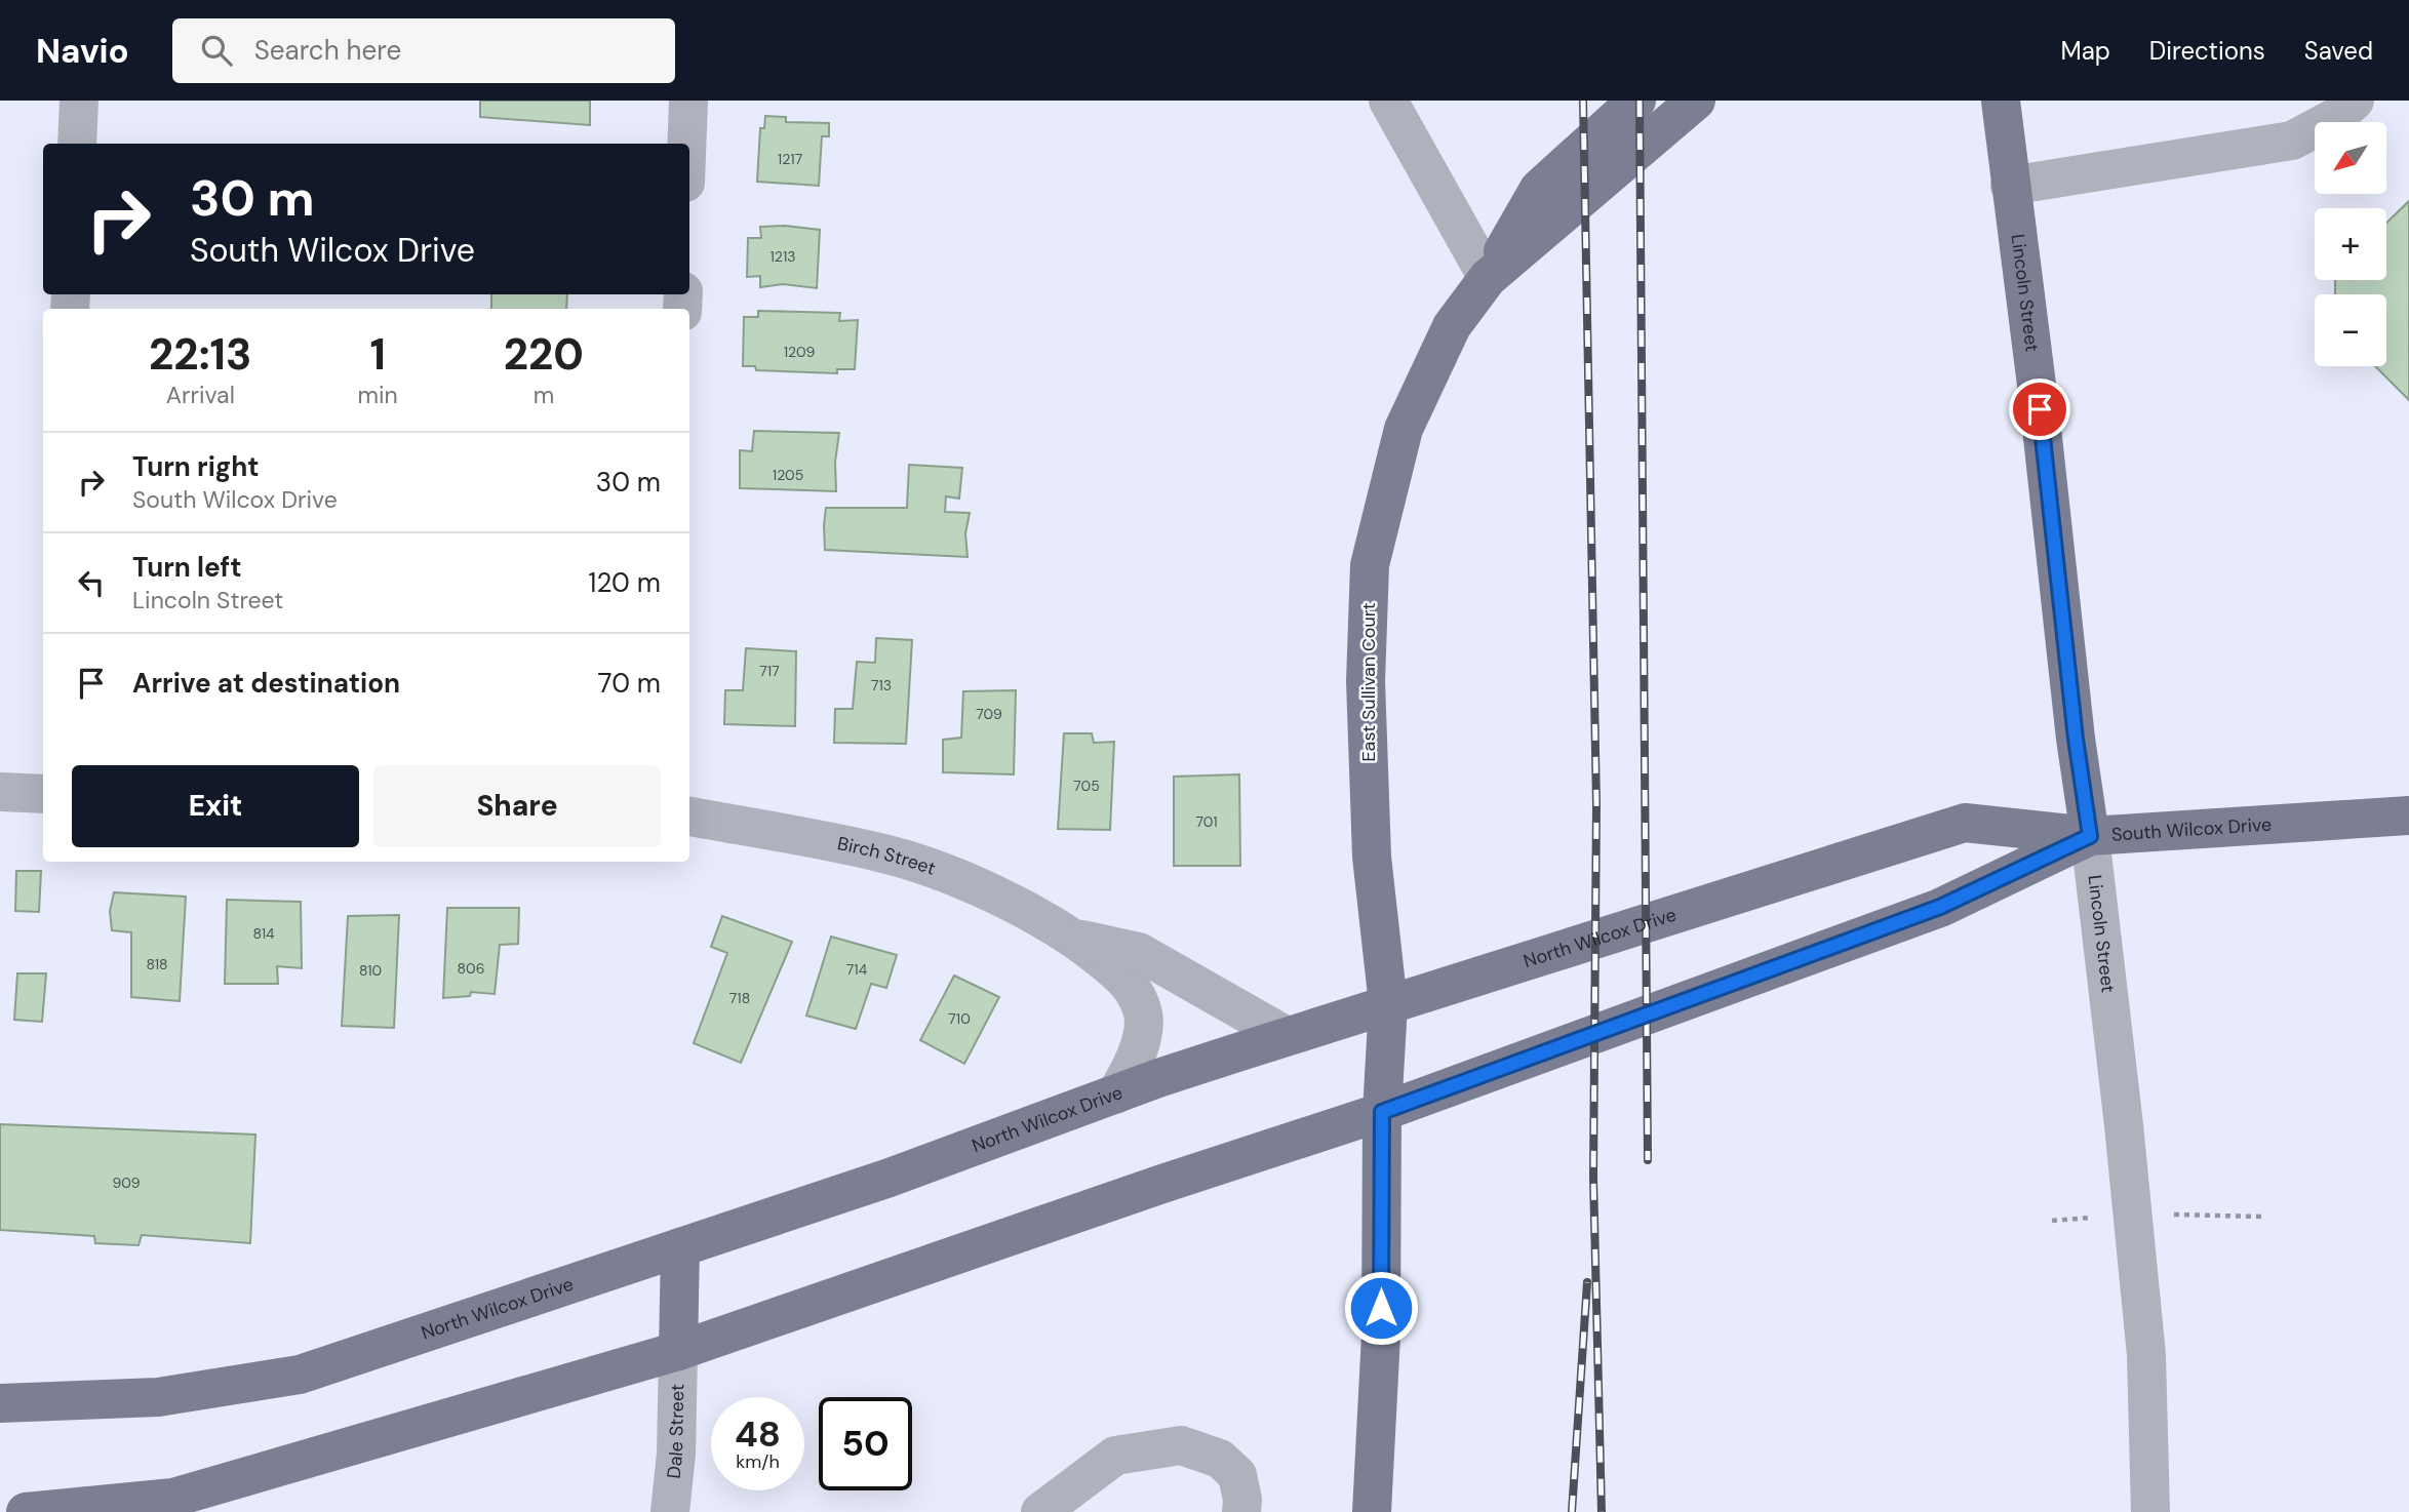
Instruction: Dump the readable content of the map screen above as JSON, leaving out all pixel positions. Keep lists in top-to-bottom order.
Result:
{
  "streets": {
    "main road": [
      "Lincoln Street",
      "East Sullivan Court",
      "South Wilcox Drive",
      "North Wilcox Drive"
    ],
    "street": ["Birch Street", "Dale Street"]
  },
  "crossings": [
    ["Lincoln Street", "South Wilcox Drive"],
    ["Lincoln Street", "North Wilcox Drive"],
    ["East Sullivan Court", "South Wilcox Drive"],
    ["East Sullivan Court", "North Wilcox Drive"],
    ["South Wilcox Drive", "North Wilcox Drive"],
    ["Birch Street", "North Wilcox Drive"]
  ],
  "house_numbers": [
    "1217",
    "1213",
    "1209",
    "1205",
    "717",
    "713",
    "709",
    "705",
    "701",
    "814",
    "818",
    "806",
    "714",
    "810",
    "718",
    "710",
    "909"
  ],
  "north": "bottom left",
  "page": {
    "header": "Navio",
    "search": "Search here",
    "nav": ["Map", "Directions", "Saved"],
    "map_buttons": ["+", "−"],
    "turn": ["30 m", "South Wilcox Drive"],
    "eta": [
      "22:13",
      "Arrival",
      "1",
      "min",
      "220",
      "m"
    ],
    "list": [
      {
        "name": "Turn right",
        "note": "South Wilcox Drive",
        "value": "30 m"
      },
      {
        "name": "Turn left",
        "note": "Lincoln Street",
        "value": "120 m"
      },
      {
        "name": "Arrive at destination",
        "value": "70 m"
      }
    ],
    "buttons": ["Exit", "Share"],
    "speed": "48 km/h",
    "limit": "50"
  }
}
